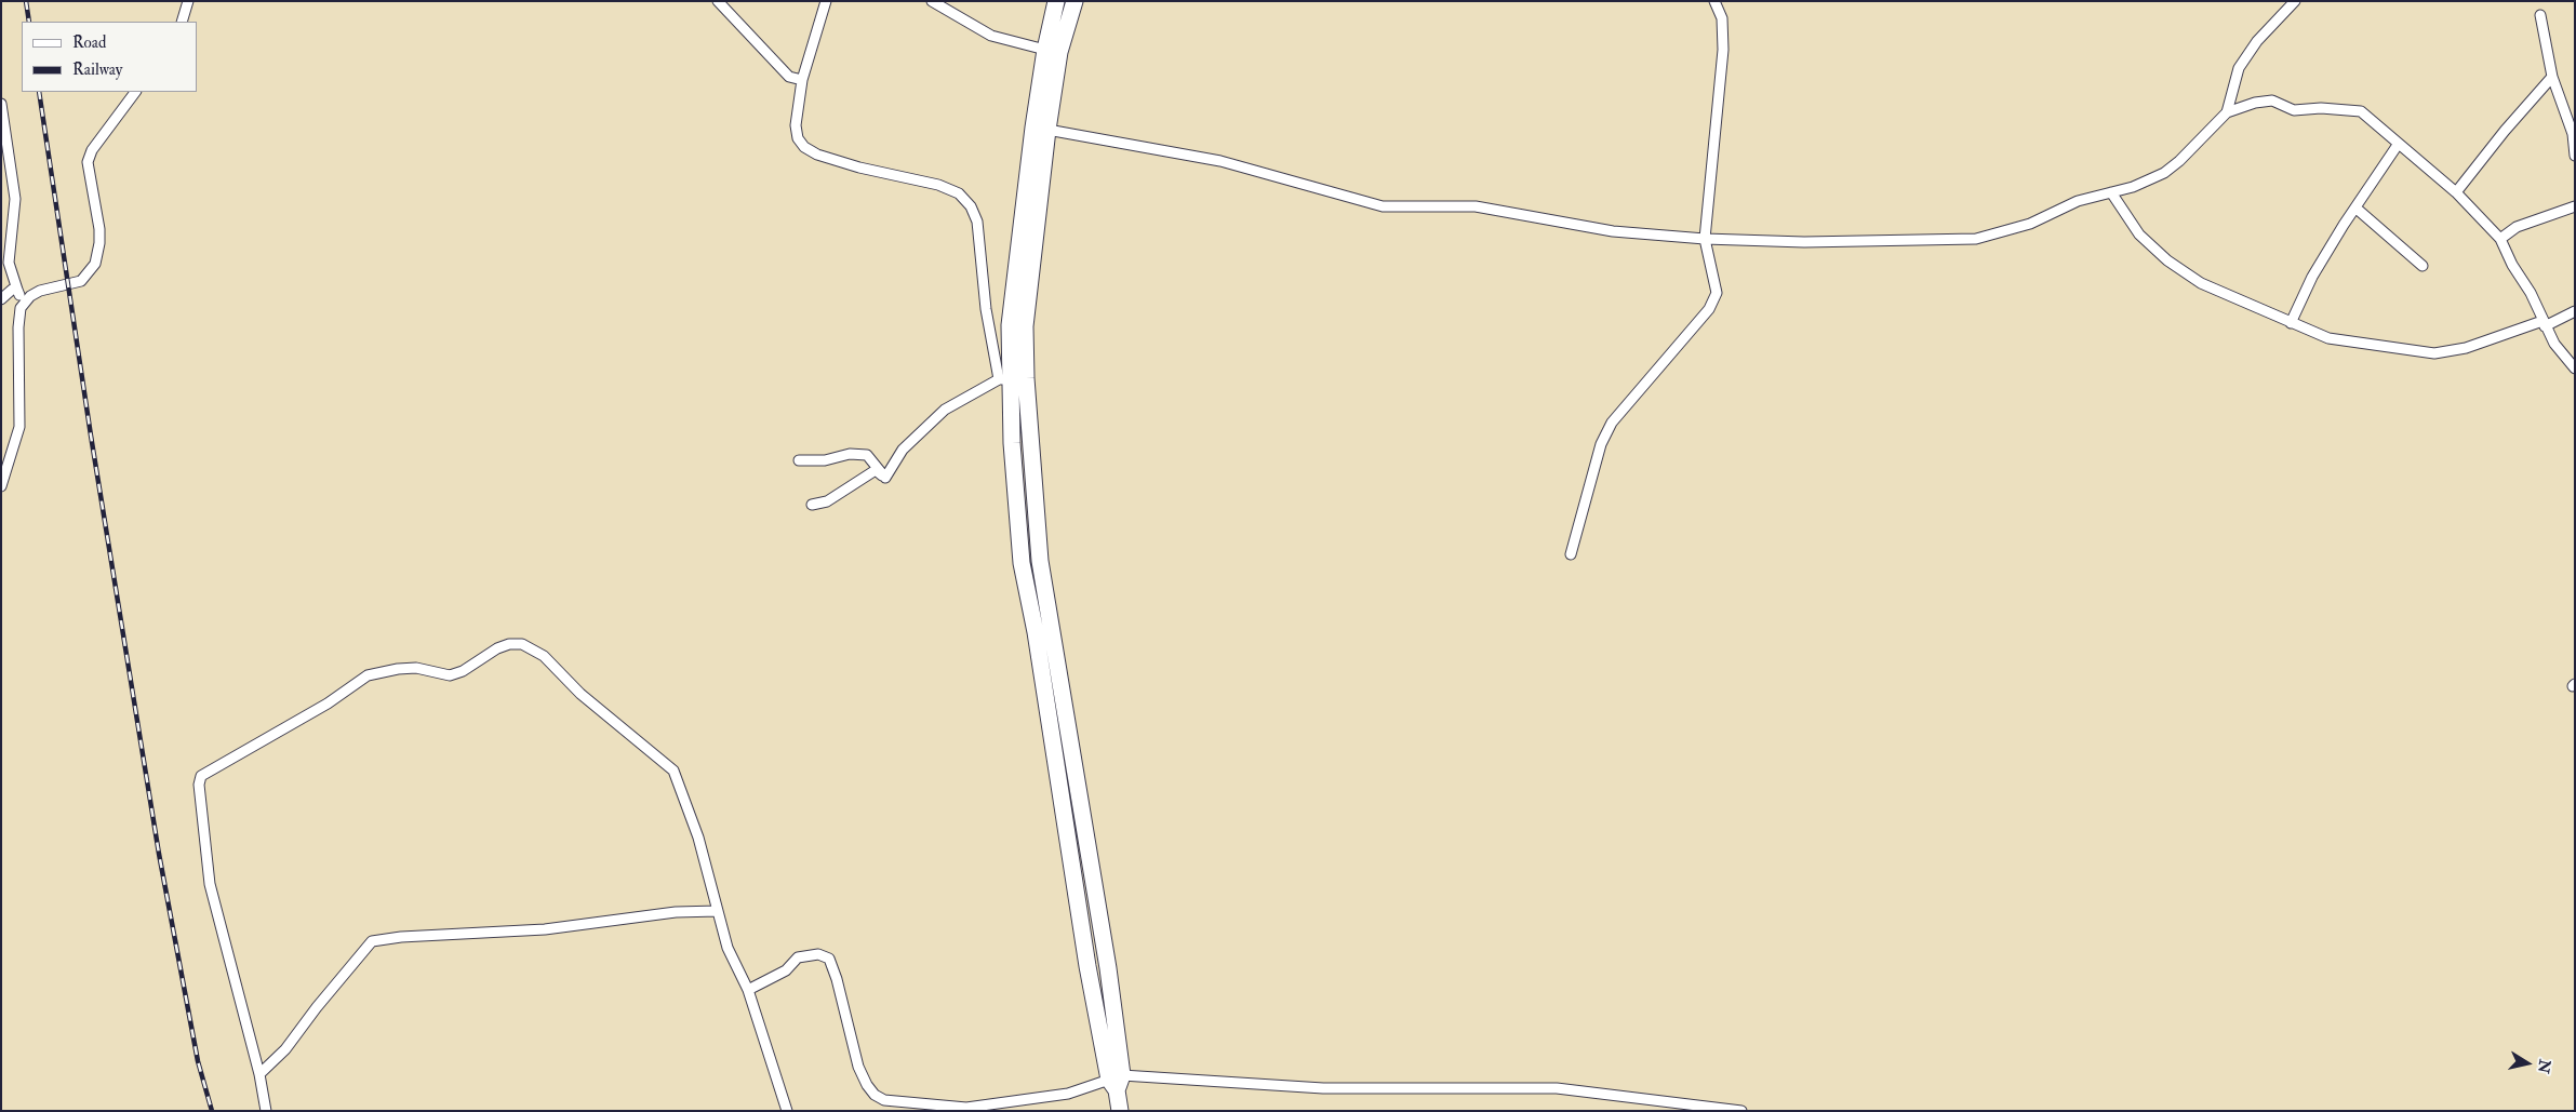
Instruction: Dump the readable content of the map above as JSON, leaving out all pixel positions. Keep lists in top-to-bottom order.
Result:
{
  "legend": ["Road", "Railway"],
  "north": "right"
}
